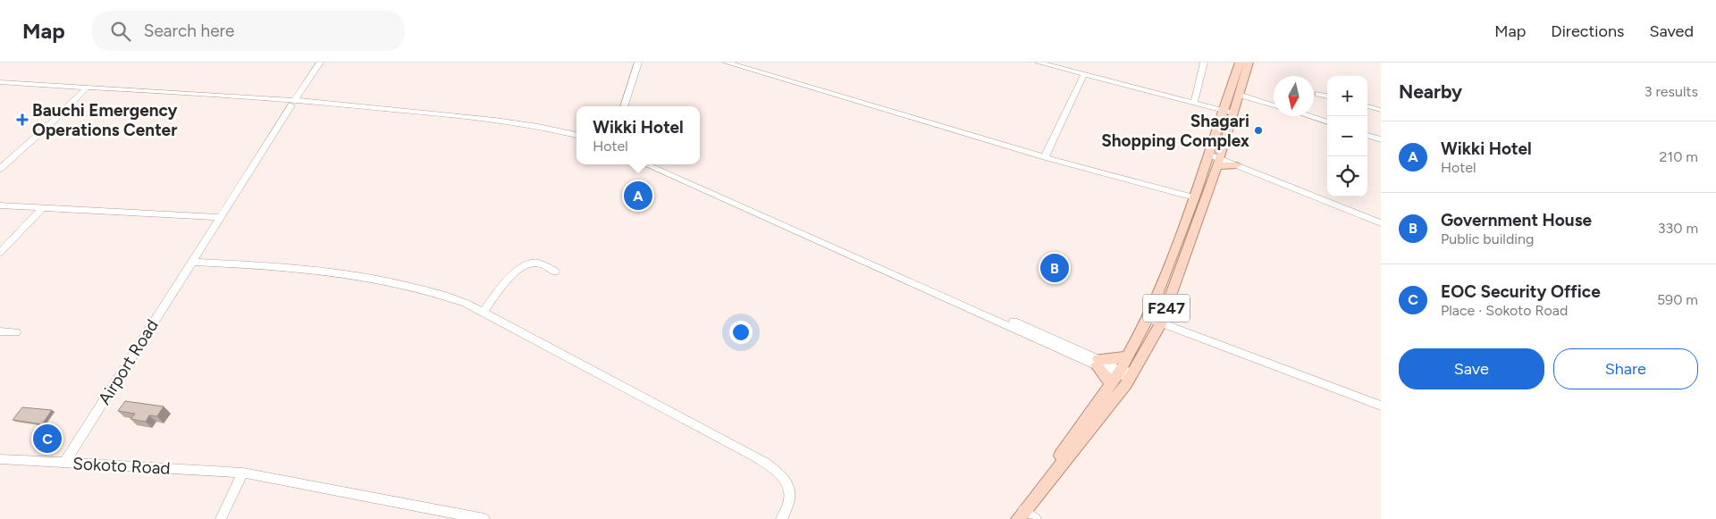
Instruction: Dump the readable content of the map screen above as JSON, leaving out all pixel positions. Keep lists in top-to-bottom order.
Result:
{
  "streets": {
    "main road": ["F247"],
    "street": ["Airport Road", "Sokoto Road"]
  },
  "crossings": [
    ["Airport Road", "Sokoto Road"]
  ],
  "places": {
    "health": ["Bauchi Emergency Operations Center"],
    "other": ["Shagari Shopping Complex"]
  },
  "north": "bottom",
  "page": {
    "header": "Map",
    "search": "Search here",
    "nav": ["Map", "Directions", "Saved"],
    "heading": ["Nearby", "3 results"],
    "map_buttons": ["+", "−"],
    "popup": ["Wikki Hotel", "Hotel"],
    "list": [
      {
        "mark": "A",
        "name": "Wikki Hotel",
        "note": "Hotel",
        "value": "210 m"
      },
      {
        "mark": "B",
        "name": "Government House",
        "note": "Public building",
        "value": "330 m"
      },
      {
        "mark": "C",
        "name": "EOC Security Office",
        "note": "Place · Sokoto Road",
        "value": "590 m"
      }
    ],
    "pins": ["A", "B", "C"],
    "buttons": ["Save", "Share"]
  }
}
